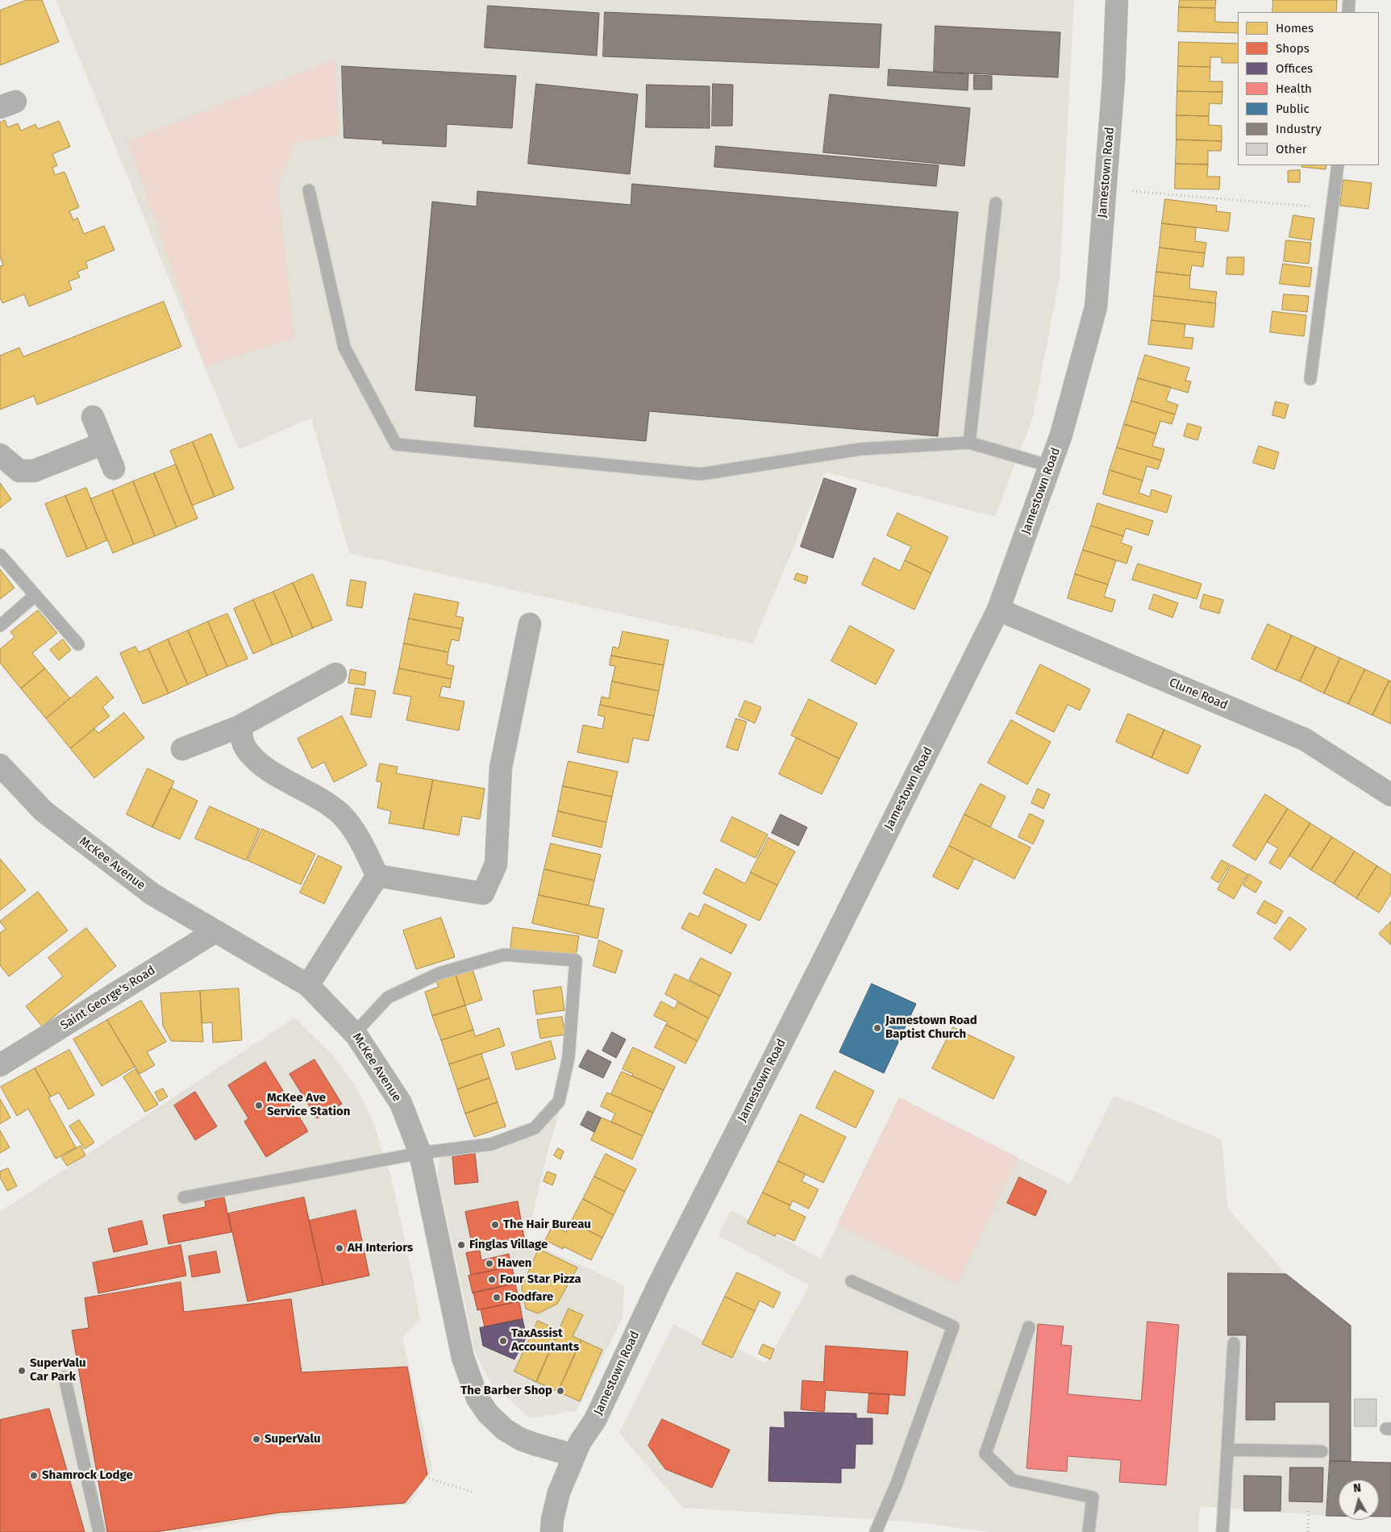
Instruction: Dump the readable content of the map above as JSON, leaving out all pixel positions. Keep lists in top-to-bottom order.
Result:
{
  "streets": {
    "street": [
      "Jamestown Road",
      "Clune Road",
      "McKee Avenue",
      "Saint George's Road"
    ]
  },
  "crossings": [
    ["Jamestown Road", "Clune Road"],
    ["Jamestown Road", "McKee Avenue"],
    ["McKee Avenue", "Saint George's Road"]
  ],
  "places": [
    "Jamestown Road Baptist Church",
    "McKee Ave Service Station",
    "The Hair Bureau",
    "Finglas Village",
    "AH Interiors",
    "Haven",
    "Four Star Pizza",
    "Foodfare",
    "TaxAssist Accountants",
    "SuperValu Car Park",
    "The Barber Shop",
    "SuperValu",
    "Shamrock Lodge"
  ],
  "legend": [
    "Homes",
    "Shops",
    "Offices",
    "Health",
    "Public",
    "Industry",
    "Other"
  ],
  "north": "top"
}
